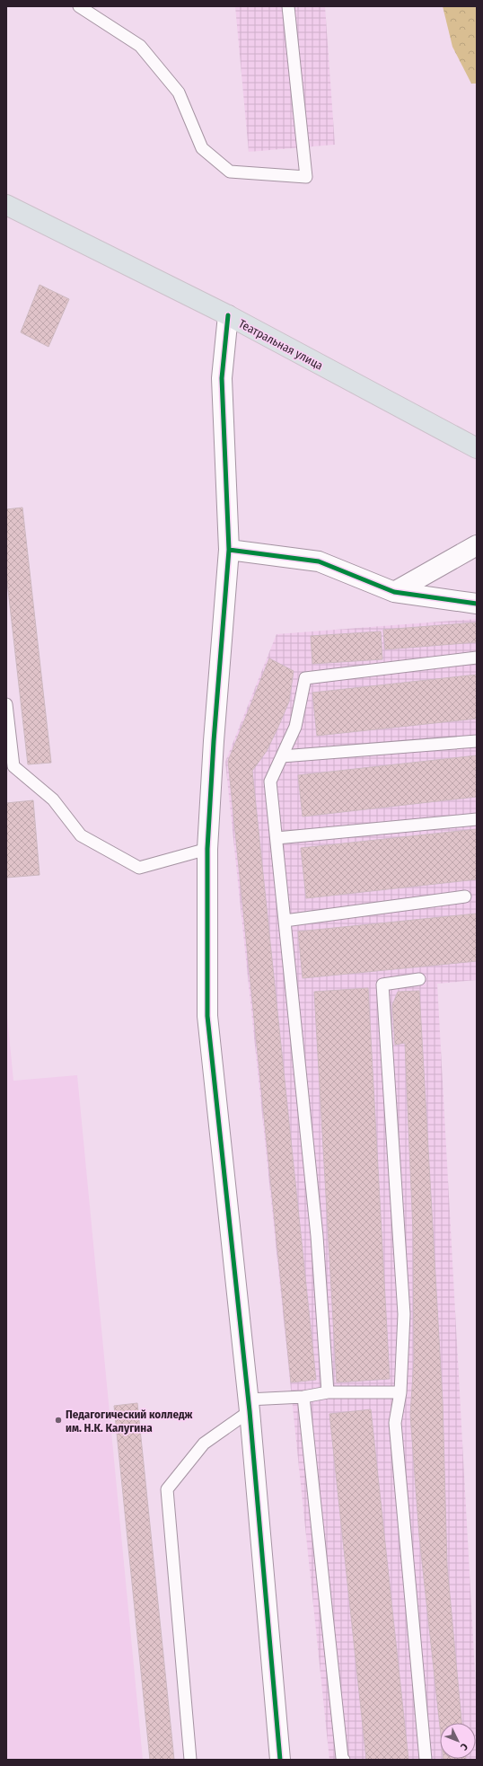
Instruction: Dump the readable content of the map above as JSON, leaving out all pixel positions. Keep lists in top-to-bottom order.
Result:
{
  "streets": {
    "main road": ["Театральная улица"]
  },
  "places": ["Педагогический колледж им. Н.К. Калугина"],
  "north": "bottom right"
}
